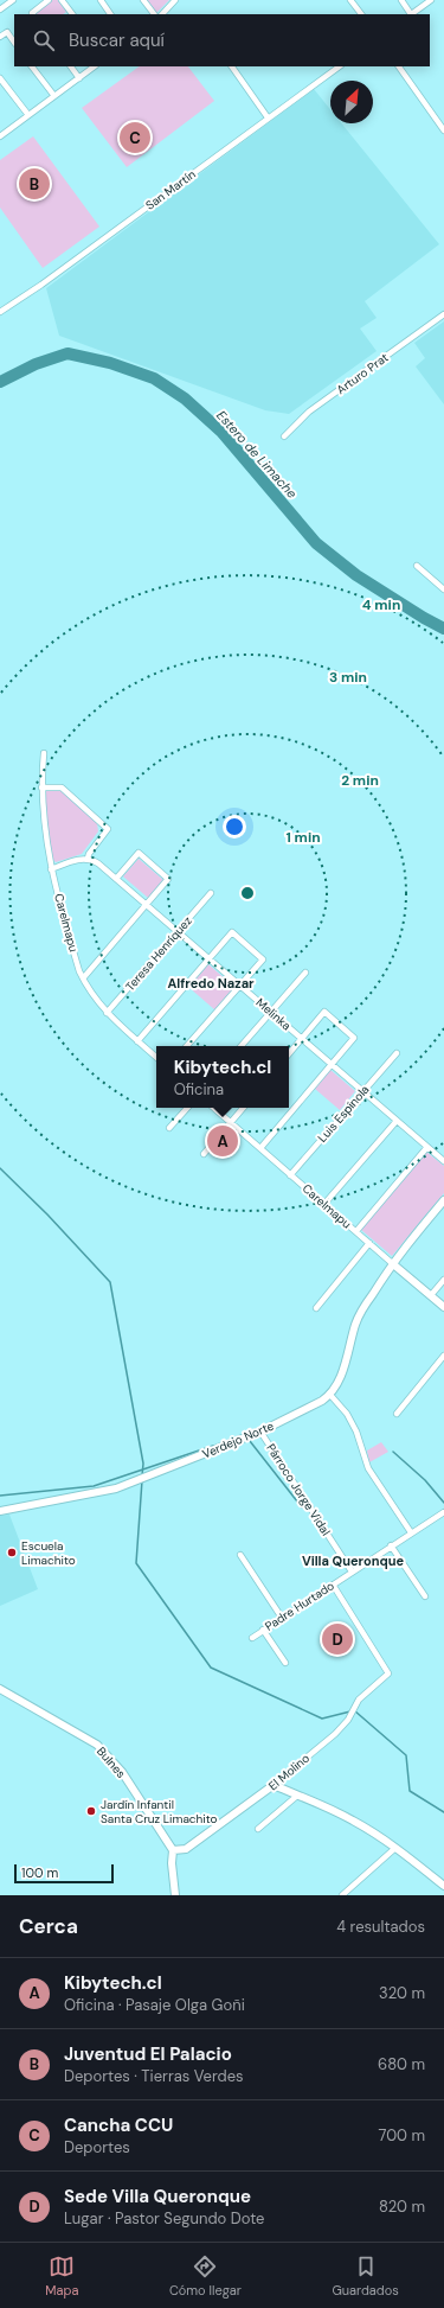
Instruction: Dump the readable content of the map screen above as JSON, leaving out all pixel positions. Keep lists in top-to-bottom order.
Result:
{
  "streets": {
    "street": [
      "San Martín",
      "Arturo Prat",
      "Carelmapu",
      "Teresa Henríquez",
      "Melinka",
      "Luis Espínola",
      "Verdejo Norte",
      "Párroco Jorge Vidal",
      "Padre Hurtado",
      "Bulnes",
      "El Molino"
    ]
  },
  "crossings": [
    ["Carelmapu", "Teresa Henríquez"],
    ["Carelmapu", "Luis Espínola"],
    ["Carelmapu", "Verdejo Norte"],
    ["Teresa Henríquez", "Melinka"],
    ["Melinka", "Luis Espínola"],
    ["Verdejo Norte", "Párroco Jorge Vidal"],
    ["Párroco Jorge Vidal", "Padre Hurtado"],
    ["Padre Hurtado", "El Molino"],
    ["Bulnes", "El Molino"]
  ],
  "districts": ["Alfredo Nazar", "Villa Queronque"],
  "water": ["Estero de Limache"],
  "places": ["Escuela Limachito", "Jardín Infantil Santa Cruz Limachito"],
  "scale_bar": "100 m",
  "north": "top right",
  "page": {
    "search": "Buscar aquí",
    "pins": [
      "C",
      "B",
      "A",
      "D"
    ],
    "popup": ["Kibytech.cl", "Oficina"],
    "scale": "100 m",
    "heading": ["Cerca", "4 resultados"],
    "list": [
      {
        "mark": "A",
        "name": "Kibytech.cl",
        "note": "Oficina · Pasaje Olga Goñi",
        "value": "320 m"
      },
      {
        "mark": "B",
        "name": "Juventud El Palacio",
        "note": "Deportes · Tierras Verdes",
        "value": "680 m"
      },
      {
        "mark": "C",
        "name": "Cancha CCU",
        "note": "Deportes",
        "value": "700 m"
      },
      {
        "mark": "D",
        "name": "Sede Villa Queronque",
        "note": "Lugar · Pastor Segundo Dote",
        "value": "820 m"
      }
    ],
    "nav": ["Mapa", "Cómo llegar", "Guardados"]
  },
  "rings": [
    "4 min",
    "3 min",
    "2 min",
    "1 min"
  ]
}
